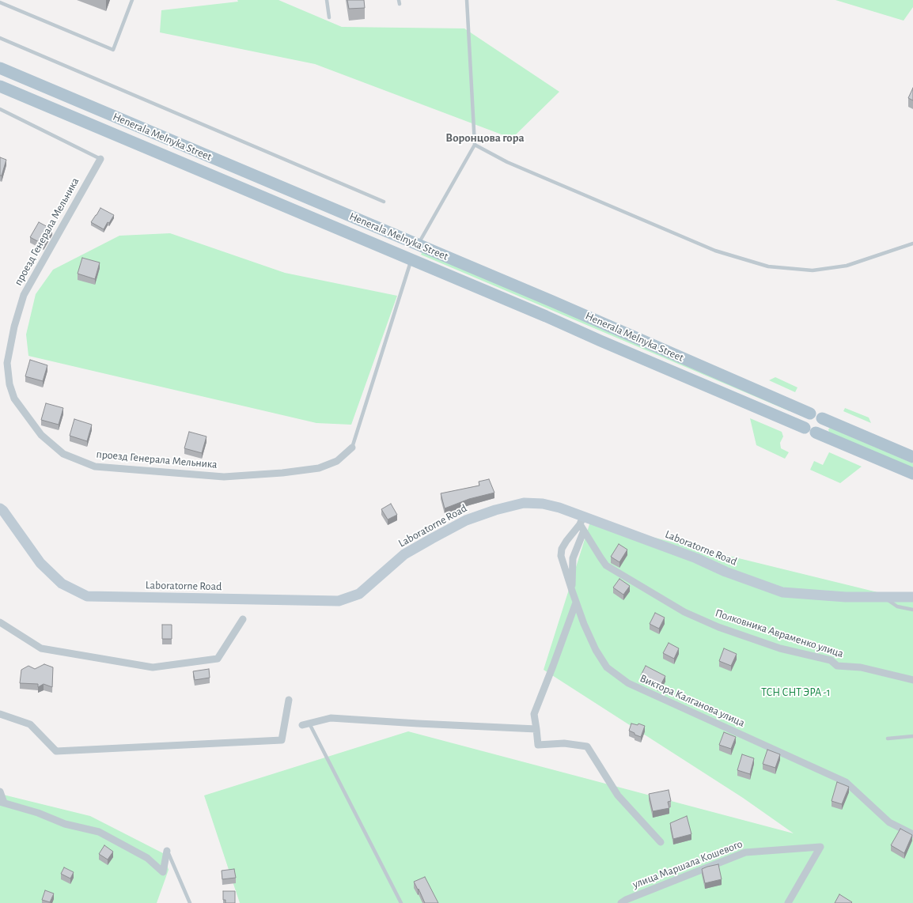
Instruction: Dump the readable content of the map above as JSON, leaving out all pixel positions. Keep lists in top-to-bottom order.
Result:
{
  "streets": {
    "main road": ["Henerala Melnyka Street", "Laboratorne Road"],
    "street": [
      "проезд Генерала Мельника",
      "Полковника Авраменко улица",
      "Виктора Калганова улица",
      "улица Маршала Кошевого"
    ]
  },
  "crossings": [
    ["Laboratorne Road", "Полковника Авраменко улица"],
    ["Laboratorne Road", "Виктора Калганова улица"],
    ["Полковника Авраменко улица", "Виктора Калганова улица"]
  ],
  "districts": ["Воронцова гора"],
  "parks": ["ТСН СНТ ЭРА -1"]
}
